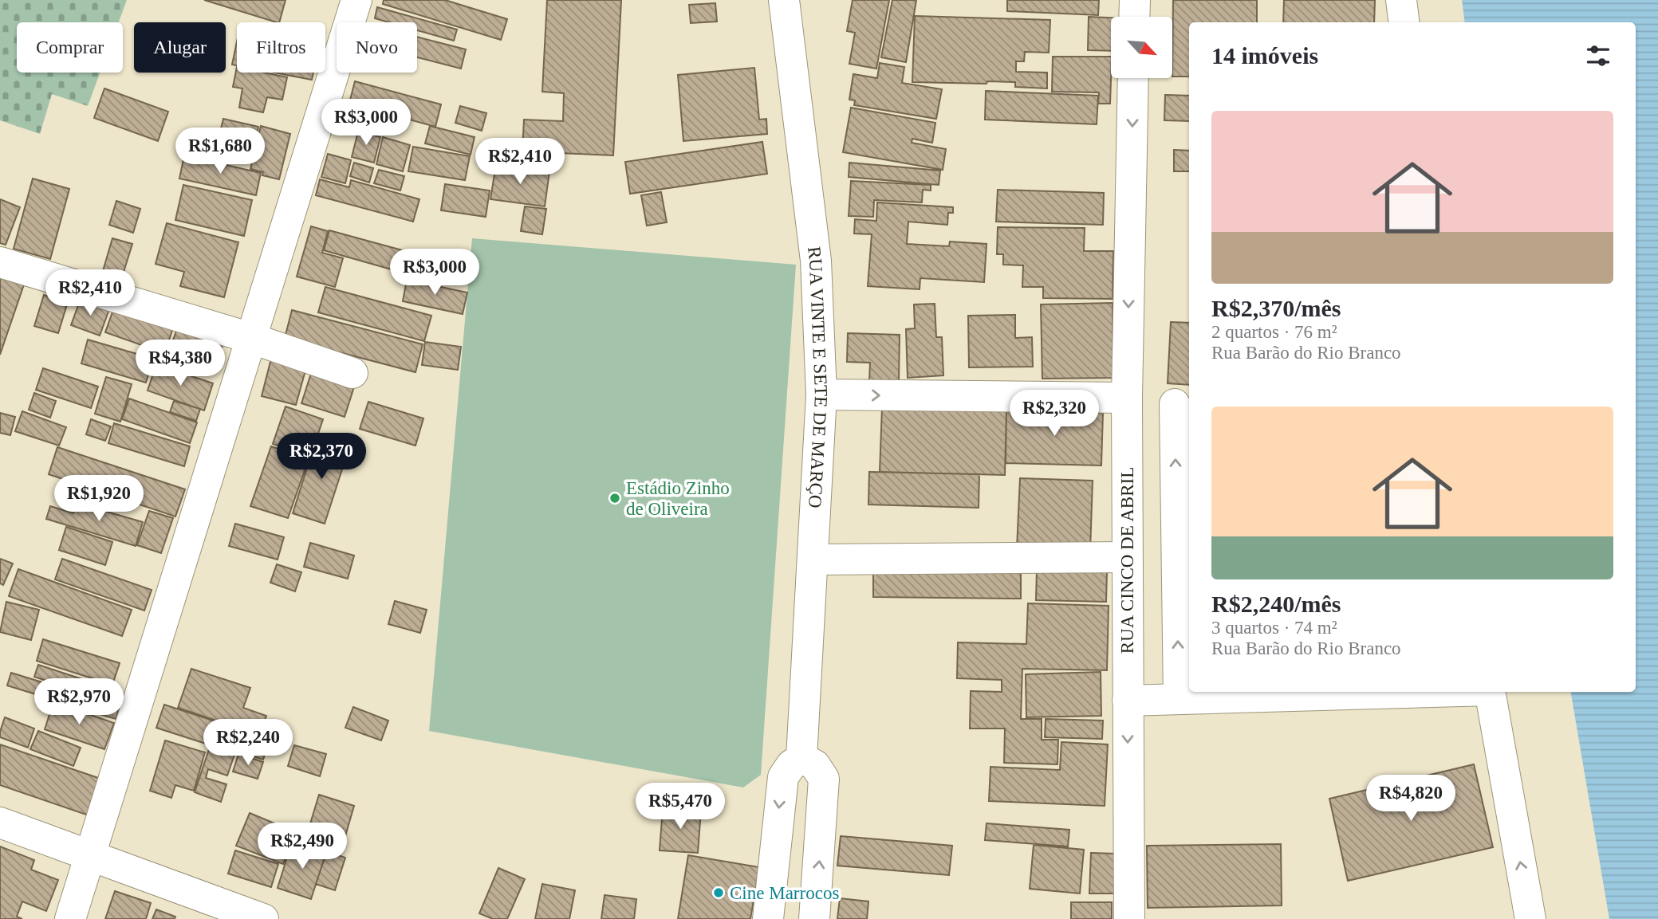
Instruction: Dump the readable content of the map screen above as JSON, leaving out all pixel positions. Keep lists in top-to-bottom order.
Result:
{
  "streets": {
    "street": ["RUA VINTE E SETE DE MARÇO", "RUA CINCO DE ABRIL"]
  },
  "one_way": ["RUA CINCO DE ABRIL"],
  "places": ["Estádio Zinho de Oliveira", "Cine Marrocos"],
  "north": "bottom right",
  "page": {
    "chip": [
      "Comprar",
      "Alugar",
      "Filtros",
      "Novo"
    ],
    "heading": "14 imóveis",
    "list": [
      {
        "name": "R$2,370/mês",
        "note": "2 quartos · 76 m² · Rua Barão do Rio Branco"
      },
      {
        "name": "R$2,240/mês",
        "note": "3 quartos · 74 m² · Rua Barão do Rio Branco"
      }
    ],
    "price": [
      "R$3,000",
      "R$1,680",
      "R$2,410",
      "R$3,000",
      "R$2,410",
      "R$4,380",
      "R$2,320",
      "R$2,370",
      "R$1,920",
      "R$2,970",
      "R$2,240",
      "R$4,820",
      "R$5,470",
      "R$2,490"
    ]
  }
}
